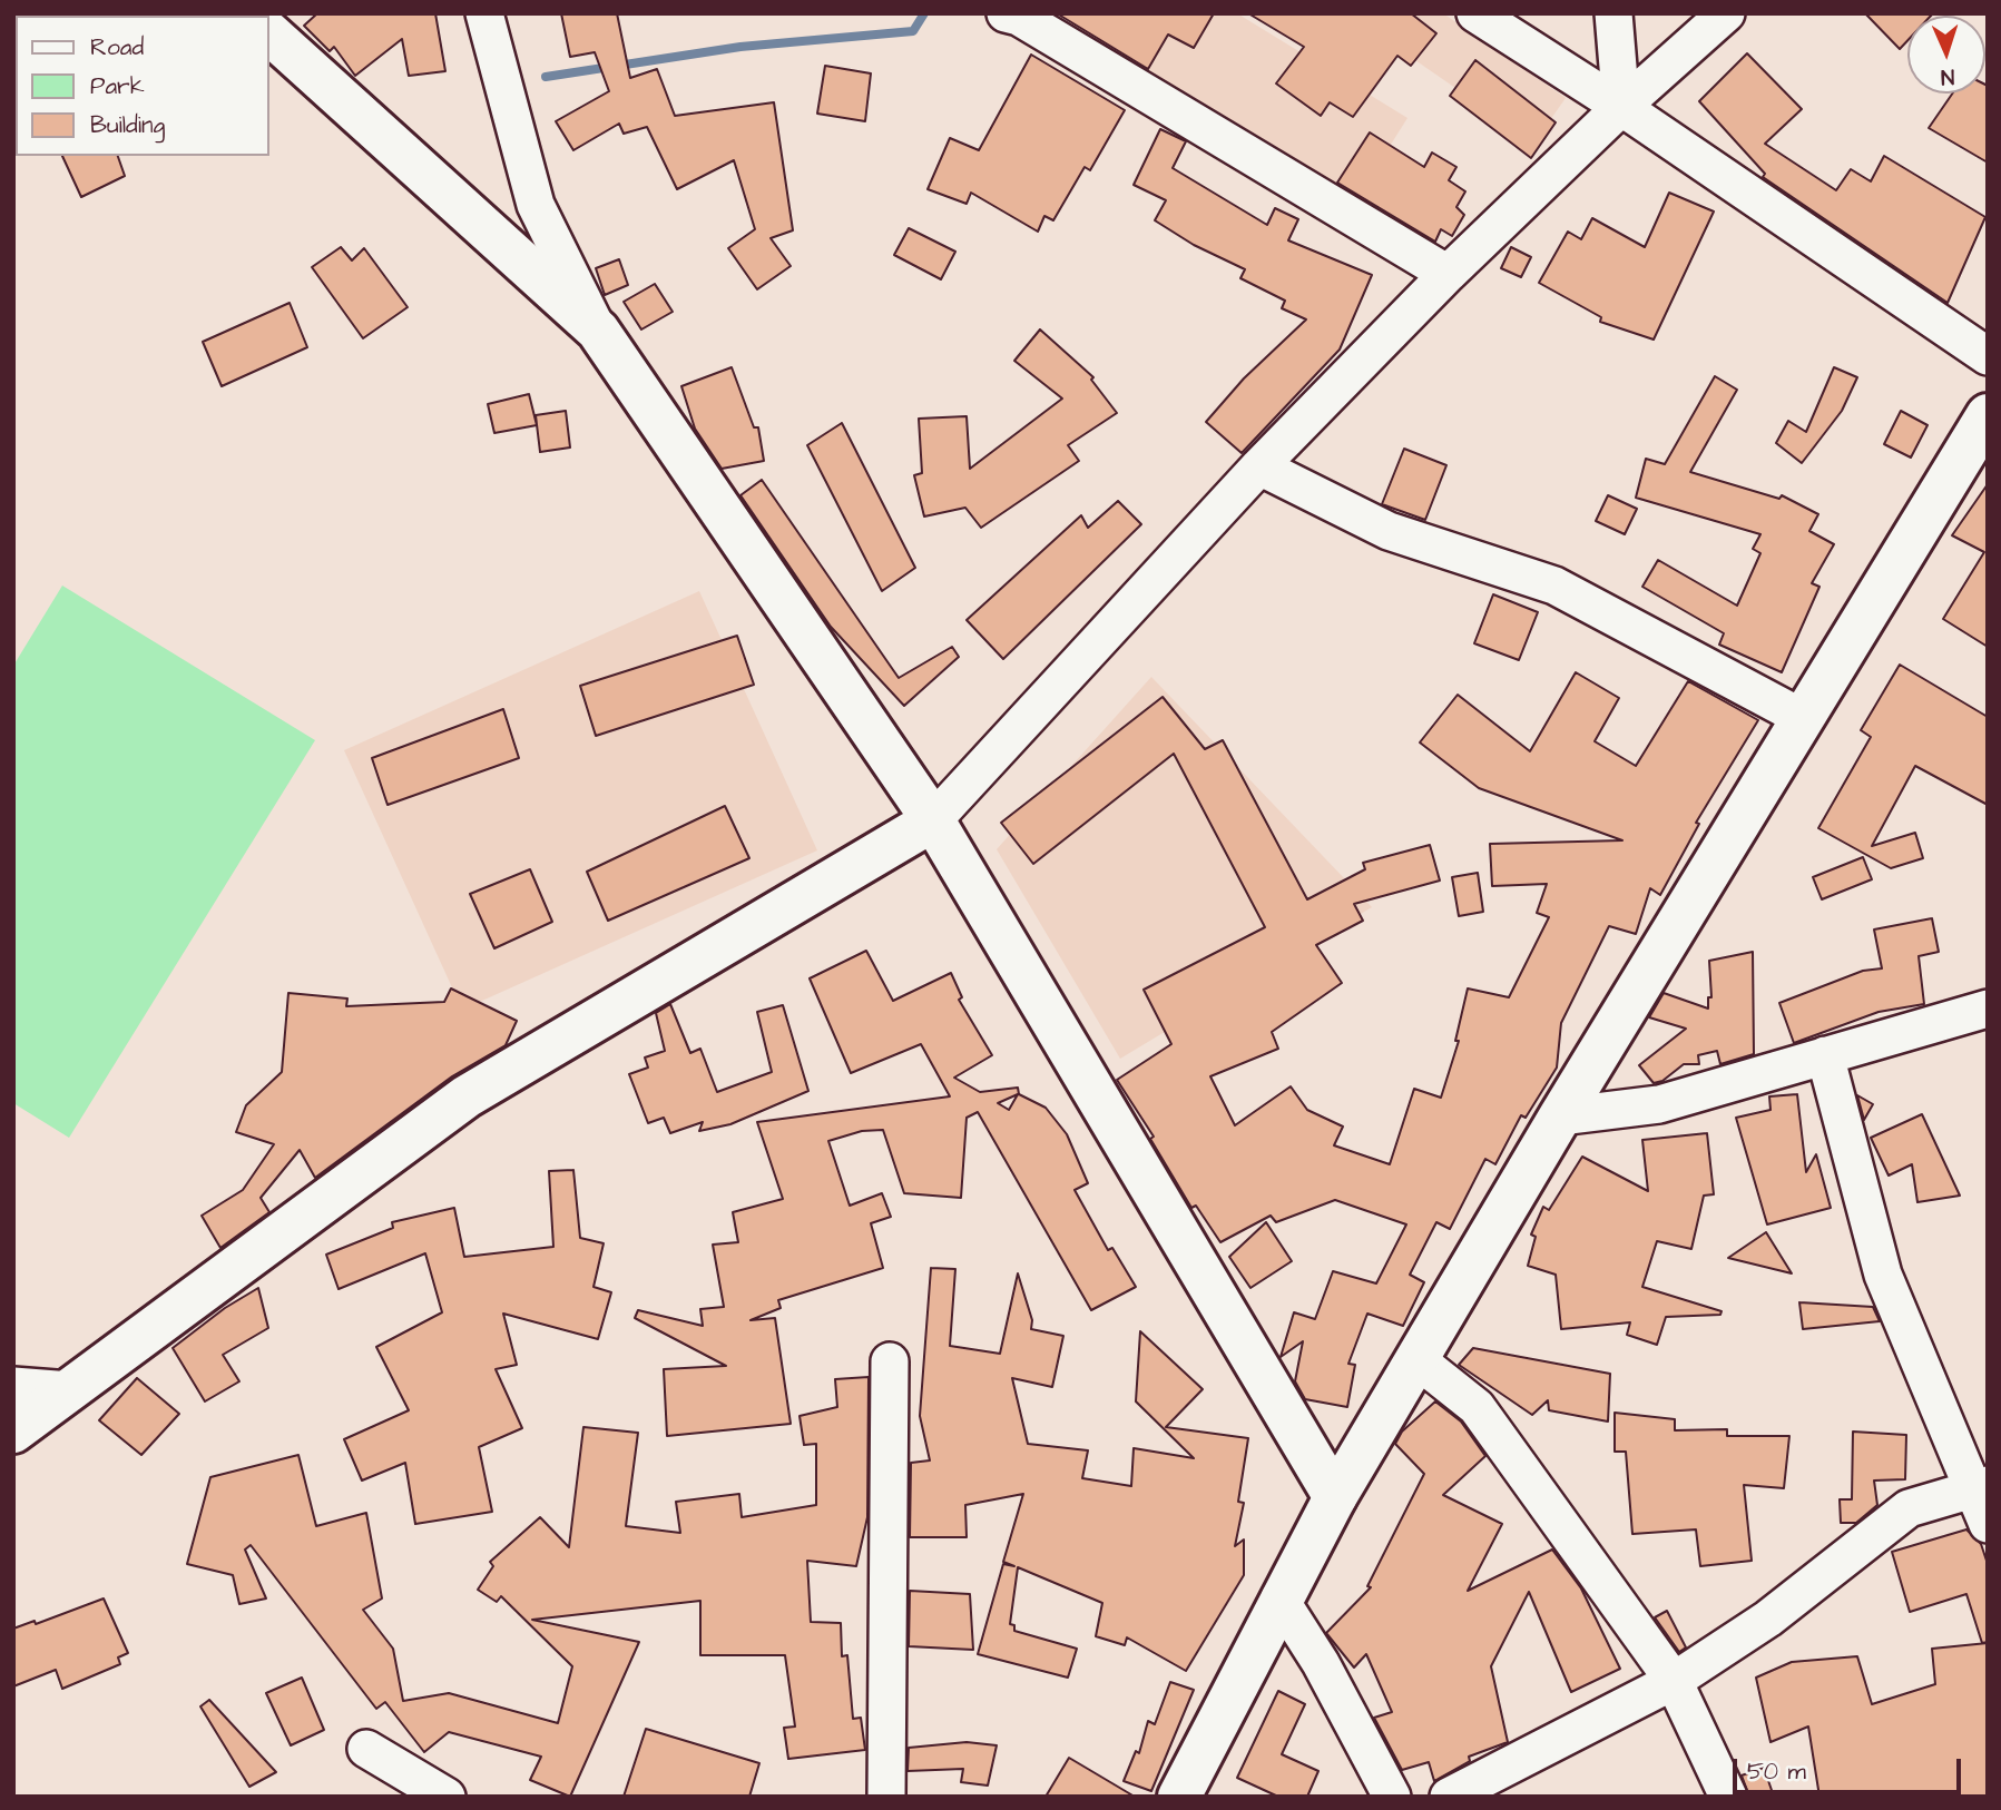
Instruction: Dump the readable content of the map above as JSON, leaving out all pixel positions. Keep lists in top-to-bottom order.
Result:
{
  "legend": ["Road", "Park", "Building"],
  "scale_bar": "50 m",
  "north": "bottom"
}
